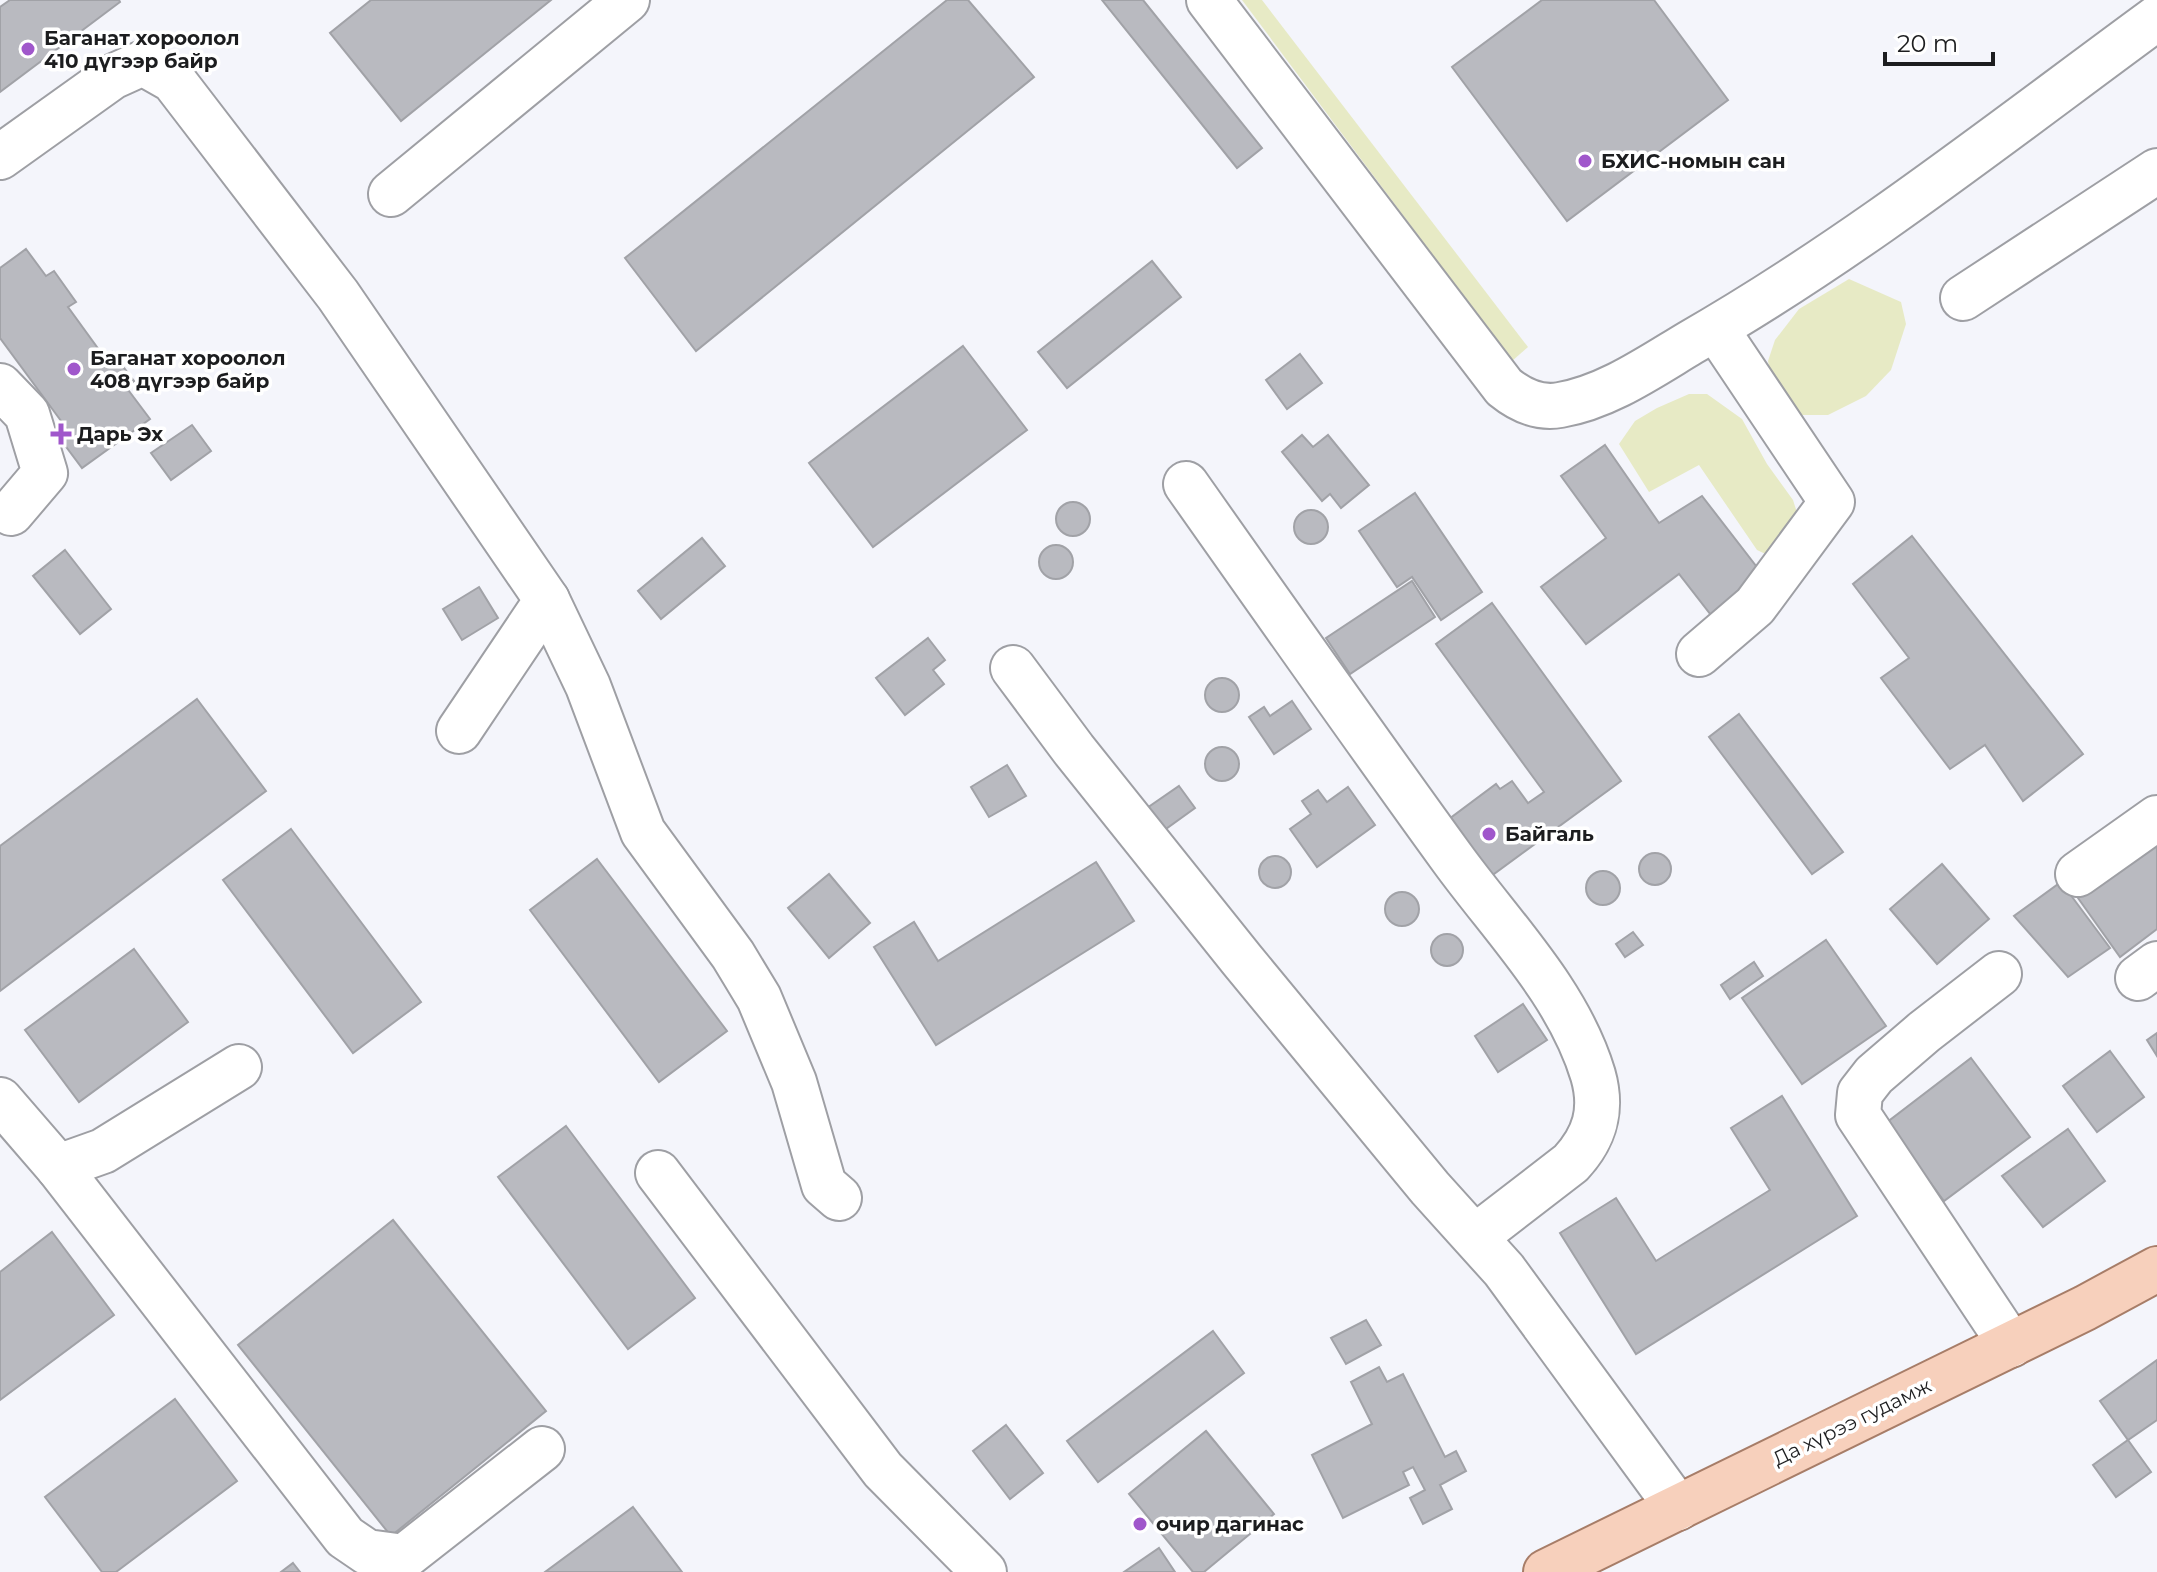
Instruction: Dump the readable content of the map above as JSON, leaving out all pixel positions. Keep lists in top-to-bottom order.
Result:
{
  "streets": {
    "main road": ["Да хүрээ гудамж"]
  },
  "places": {
    "other": [
      "Баганат хороолол 410 дүгээр байр",
      "БХИС-номын сан",
      "Баганат хороолол 408 дүгээр байр",
      "Байгаль",
      "очир дагинас"
    ],
    "health": ["Дарь Эх"]
  },
  "scale_bar": "20 m"
}
